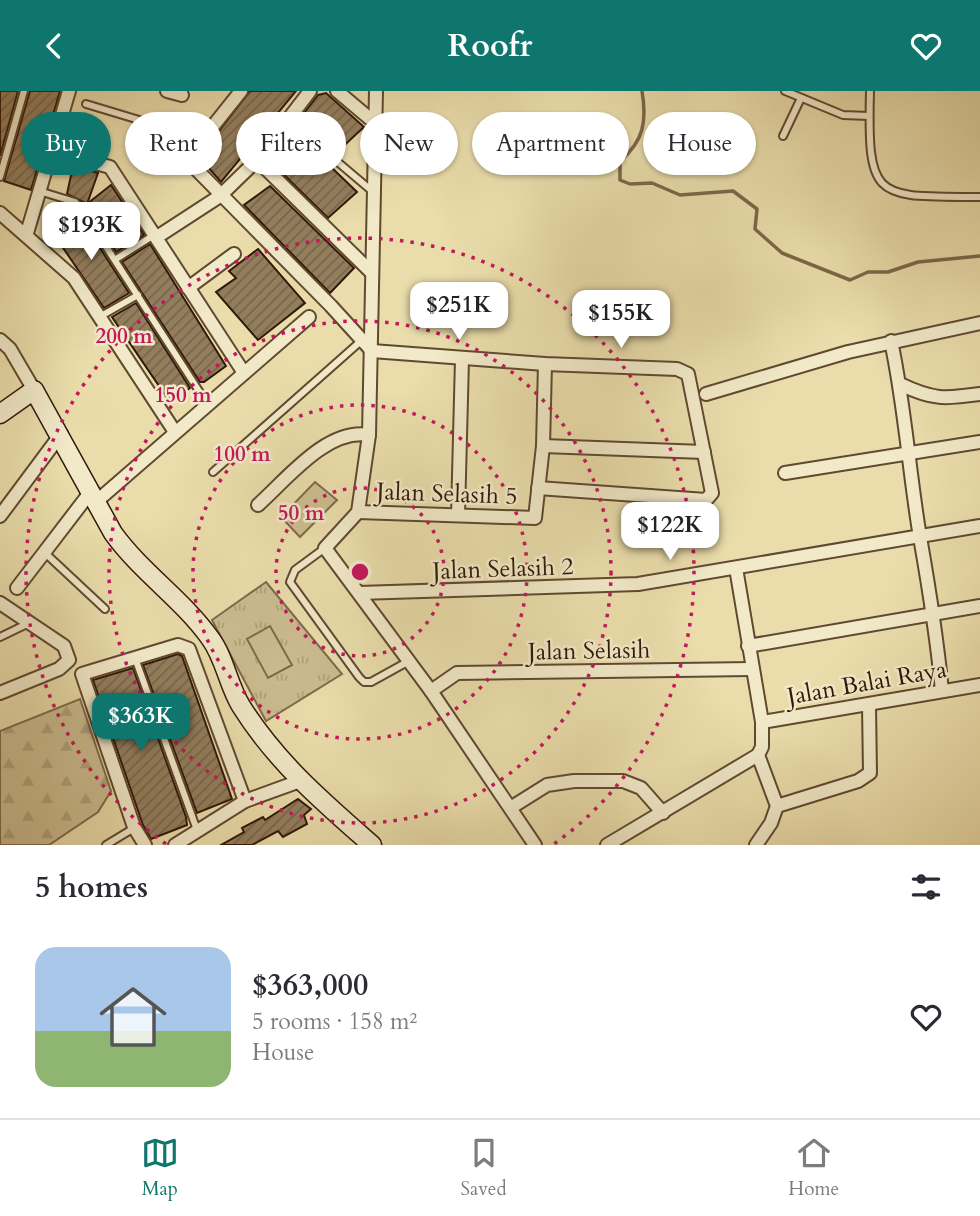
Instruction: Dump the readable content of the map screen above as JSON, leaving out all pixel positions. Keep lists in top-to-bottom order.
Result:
{
  "streets": {
    "street": [
      "Jalan Selasih 5",
      "Jalan Selasih 2",
      "Jalan Selasih",
      "Jalan Balai Raya"
    ]
  },
  "page": {
    "header": "Roofr",
    "chip": [
      "Buy",
      "Rent",
      "Filters",
      "New",
      "Apartment",
      "House"
    ],
    "price": [
      "$193K",
      "$251K",
      "$155K",
      "$122K",
      "$363K"
    ],
    "heading": "5 homes",
    "list": [
      {
        "name": "$363,000",
        "note": "5 rooms · 158 m² · House"
      }
    ],
    "tabs": ["Map", "Saved", "Home"]
  },
  "rings": [
    "200 m",
    "150 m",
    "100 m",
    "50 m"
  ]
}
